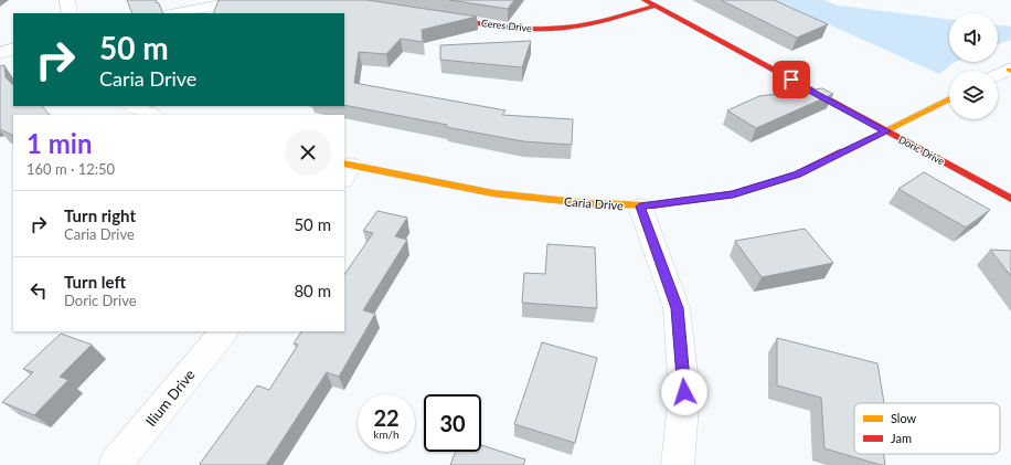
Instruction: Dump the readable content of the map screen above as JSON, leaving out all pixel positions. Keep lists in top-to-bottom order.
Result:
{
  "streets": {
    "street": [
      "Ceres Drive",
      "Doric Drive",
      "Caria Drive",
      "Ilium Drive"
    ]
  },
  "crossings": [
    ["Ceres Drive", "Doric Drive"],
    ["Doric Drive", "Caria Drive"]
  ],
  "legend": ["Slow", "Jam"],
  "page": {
    "turn": ["50 m", "Caria Drive"],
    "heading": ["1 min", "160 m · 12:50"],
    "list": [
      {
        "name": "Turn right",
        "note": "Caria Drive",
        "value": "50 m"
      },
      {
        "name": "Turn left",
        "note": "Doric Drive",
        "value": "80 m"
      }
    ],
    "speed": "22 km/h",
    "limit": "30"
  }
}
